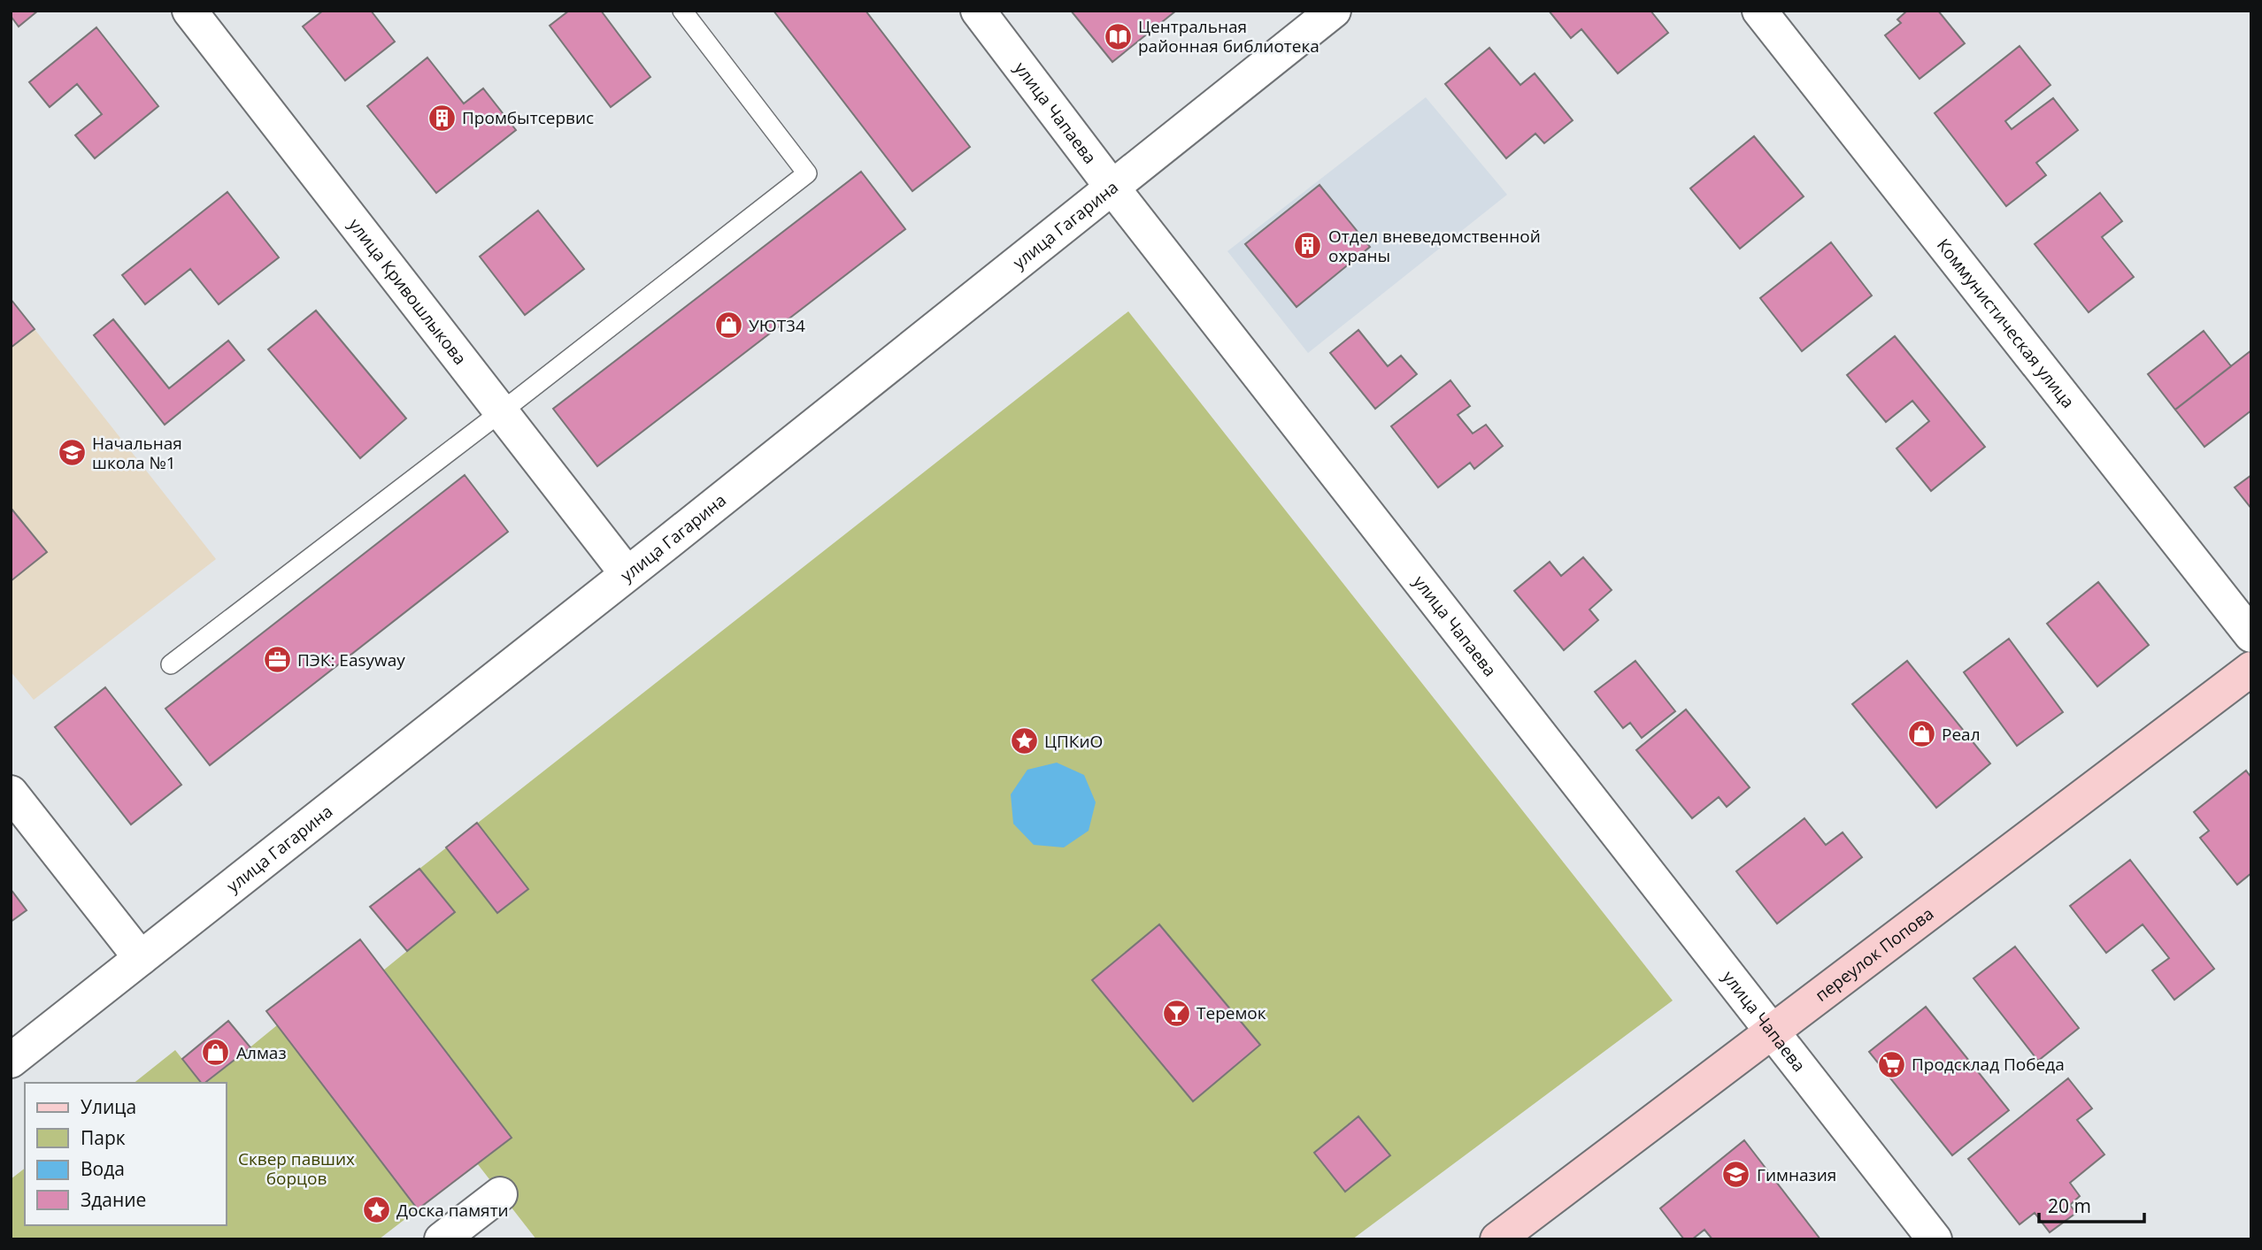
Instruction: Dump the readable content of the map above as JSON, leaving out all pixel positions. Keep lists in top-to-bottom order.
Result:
{
  "streets": {
    "main road": ["переулок Попова"],
    "street": [
      "улица Чапаева",
      "улица Гагарина",
      "улица Кривошлыкова",
      "Коммунистическая улица"
    ]
  },
  "crossings": [
    ["улица Чапаева", "улица Гагарина"],
    ["улица Чапаева", "переулок Попова"],
    ["улица Гагарина", "улица Кривошлыкова"]
  ],
  "parks": ["Сквер павших борцов"],
  "places": {
    "library": ["Центральная районная библиотека"],
    "building": ["Промбытсервис", "Отдел вневедомственной охраны"],
    "shop": ["УЮТ34", "Реал", "Алмаз"],
    "school or university": ["Начальная школа №1", "Гимназия"],
    "office": ["ПЭК: Easyway"],
    "place": ["ЦПКиО", "Доска памяти"],
    "bar": ["Теремок"],
    "supermarket": ["Продсклад Победа"]
  },
  "legend": [
    "Улица",
    "Парк",
    "Вода",
    "Здание"
  ],
  "scale_bar": "20 m"
}
